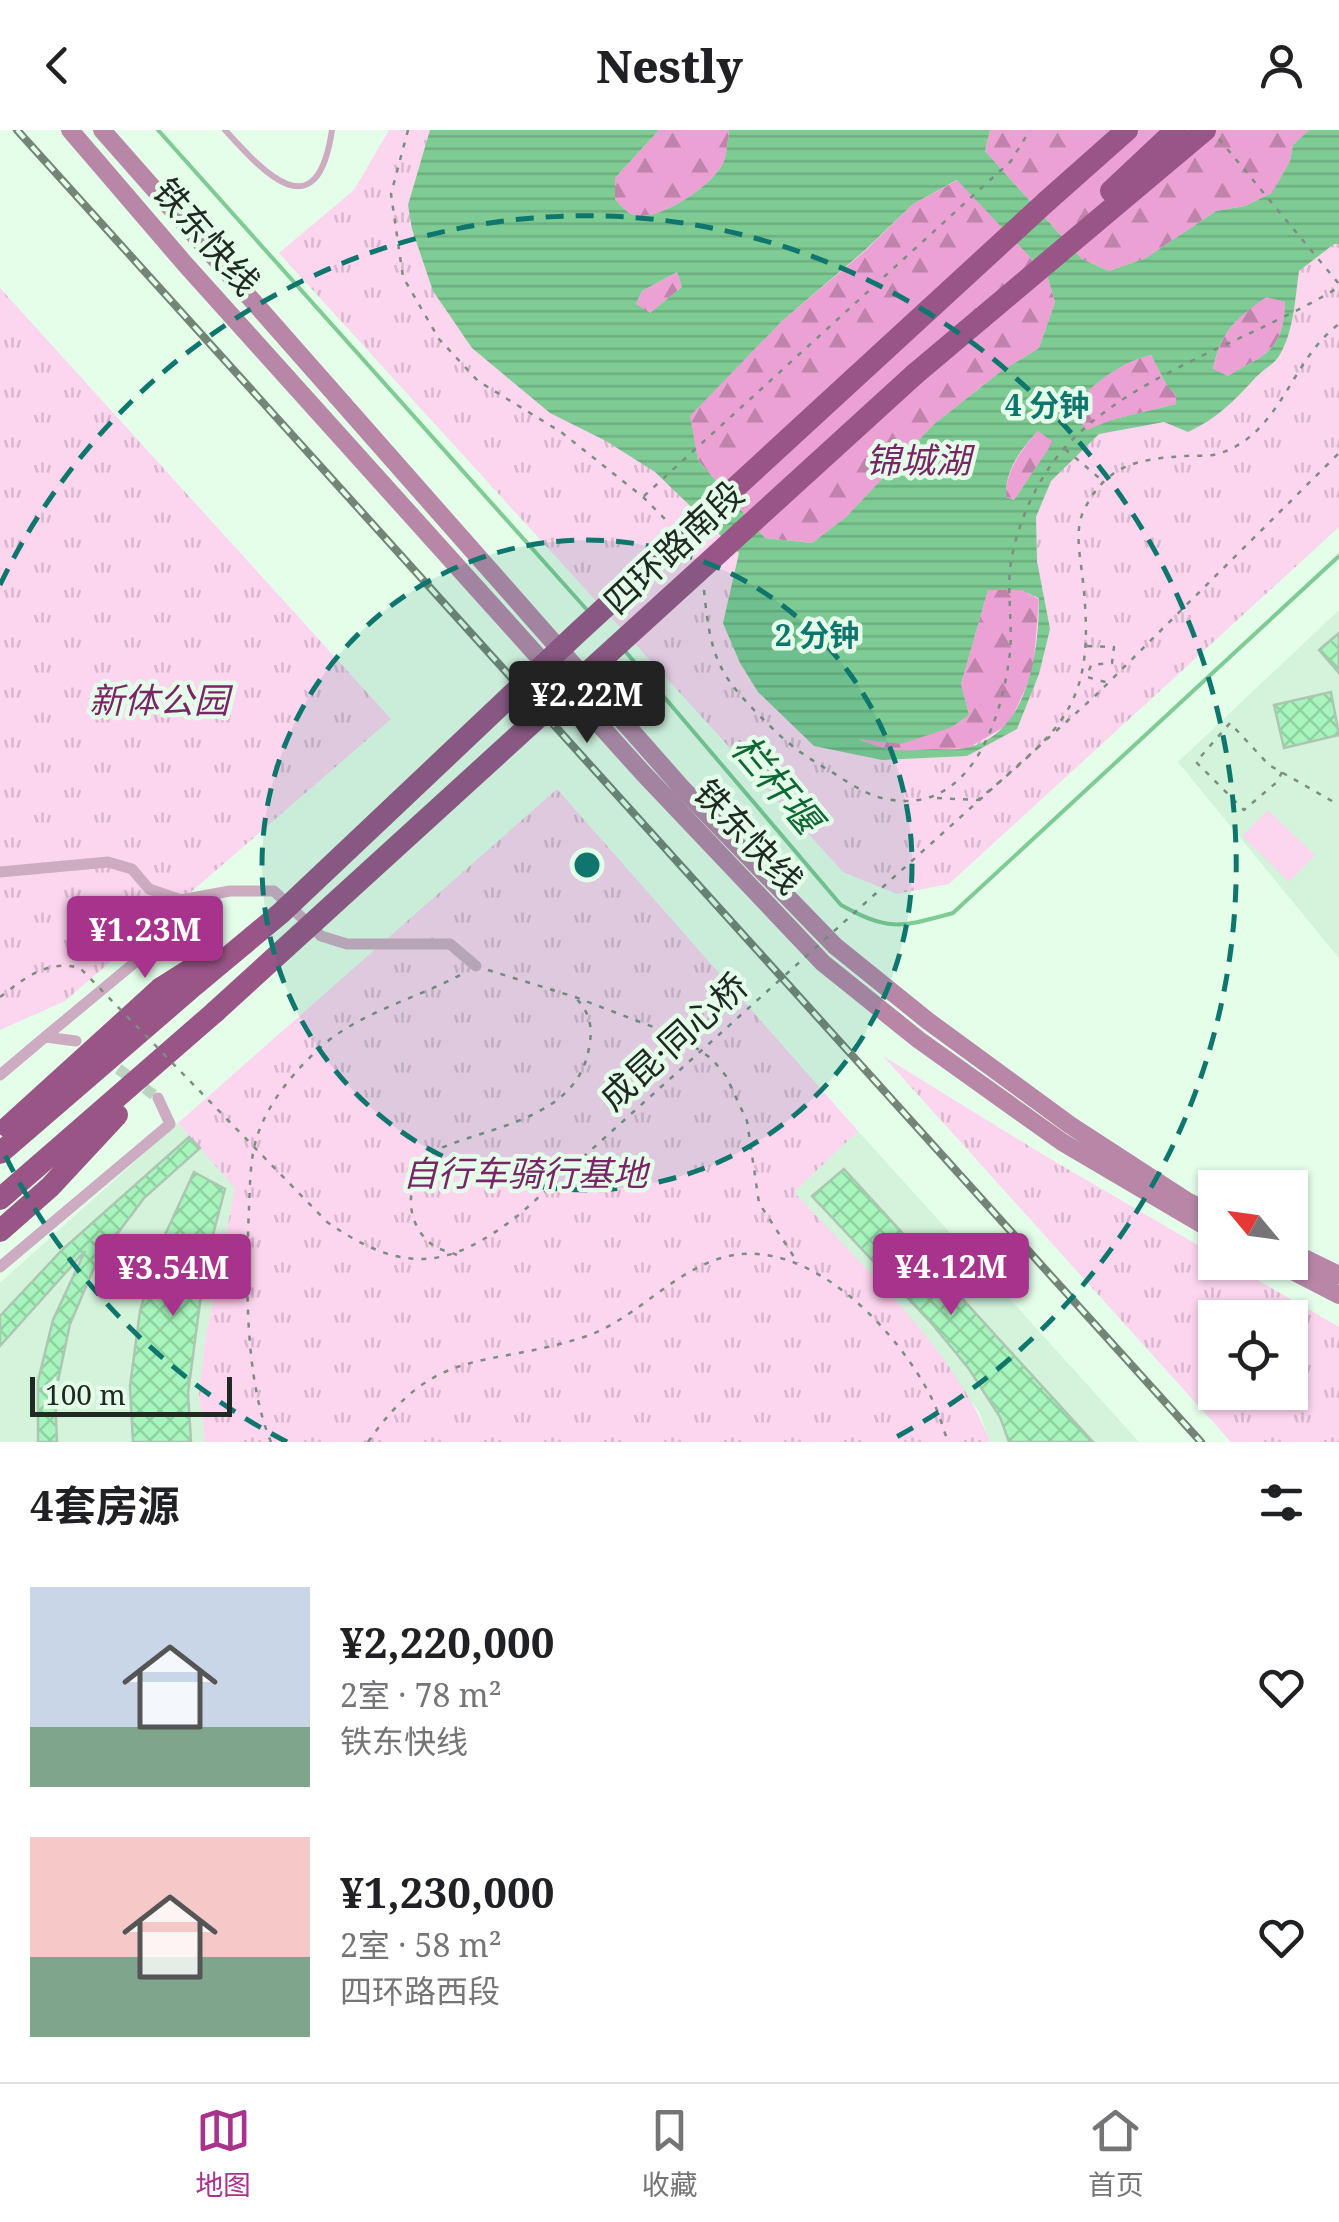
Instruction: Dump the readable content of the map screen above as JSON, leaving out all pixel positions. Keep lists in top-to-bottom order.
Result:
{
  "streets": {
    "highway": ["四环路南段"],
    "main road": ["铁东快线"],
    "path": ["成昆·同心桥"]
  },
  "water": ["栏杆堰"],
  "parks": ["锦城湖", "新体公园", "自行车骑行基地"],
  "scale_bar": "100 m",
  "north": "top left",
  "page": {
    "header": "Nestly",
    "price": [
      "¥2.22M",
      "¥1.23M",
      "¥4.12M",
      "¥3.54M"
    ],
    "scale": "100 m",
    "heading": "4套房源",
    "list": [
      {
        "name": "¥2,220,000",
        "note": "2室 · 78 m² · 铁东快线"
      },
      {
        "name": "¥1,230,000",
        "note": "2室 · 58 m² · 四环路西段"
      }
    ],
    "tabs": ["地图", "收藏", "首页"]
  },
  "rings": ["4 分钟", "2 分钟"]
}
